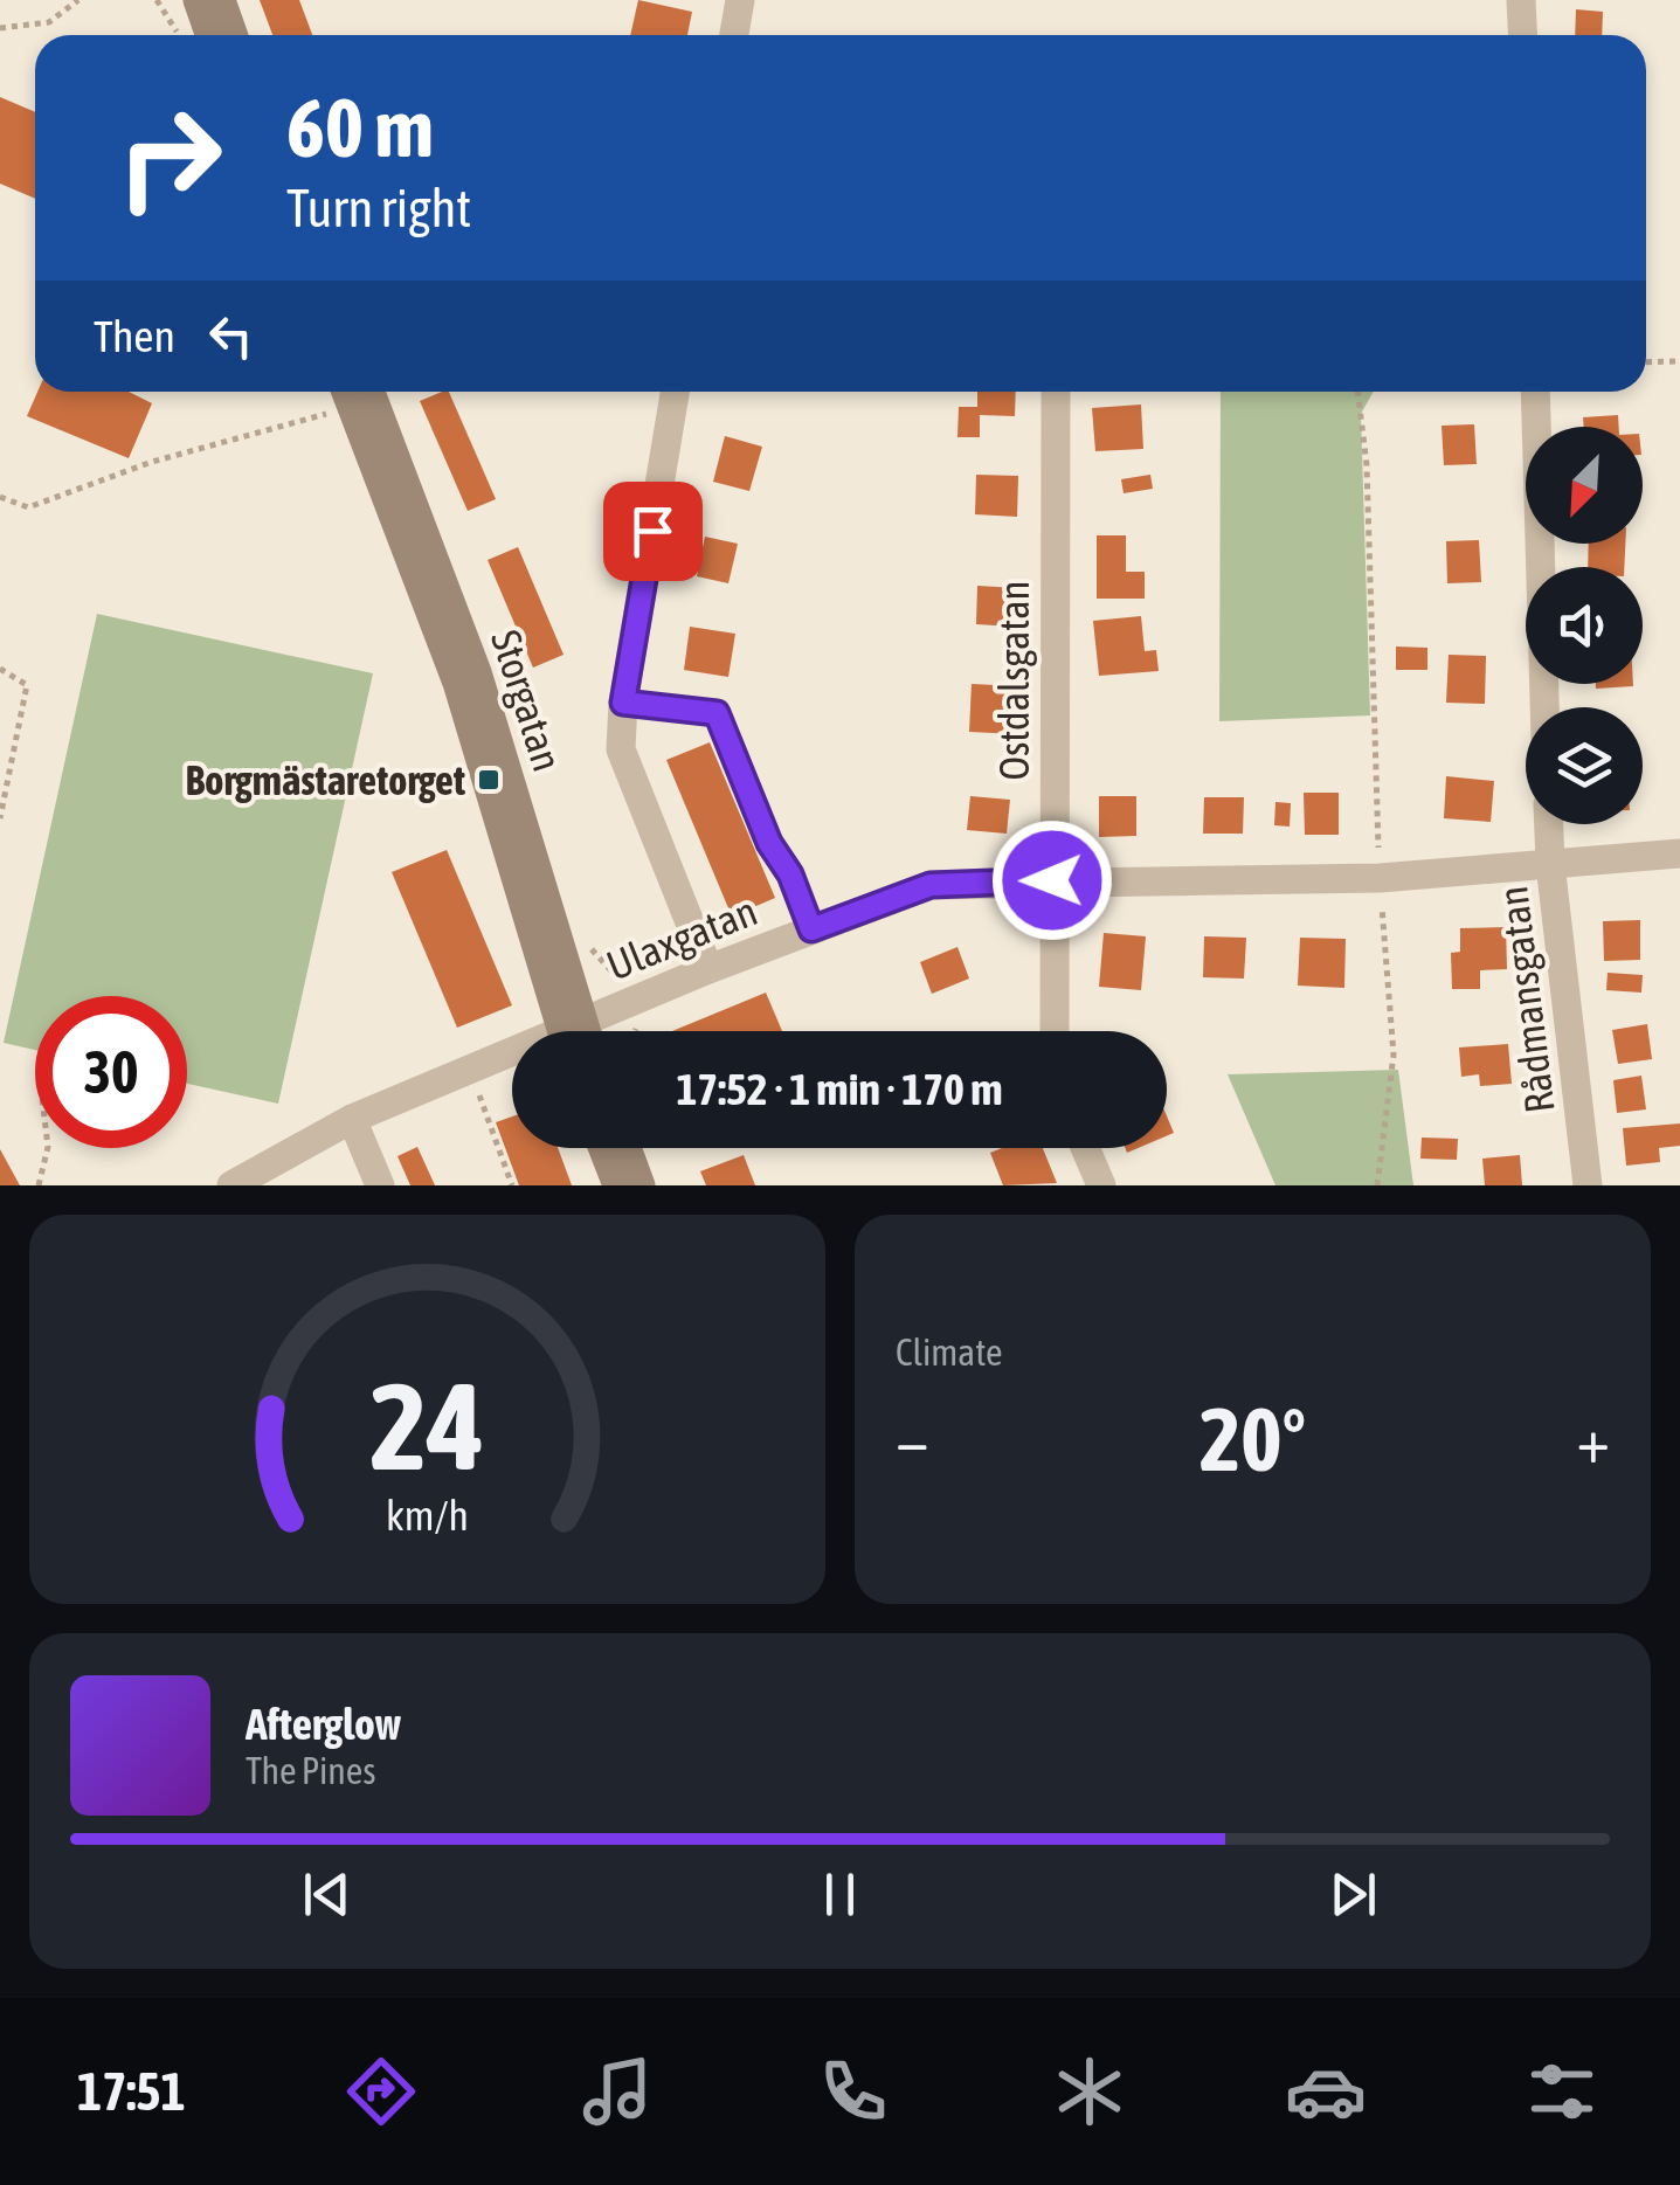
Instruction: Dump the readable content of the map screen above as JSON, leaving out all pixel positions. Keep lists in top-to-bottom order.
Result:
{
  "streets": {
    "main road": ["Storgatan"],
    "street": ["Ostdalsgatan", "Ulaxgatan", "Rådmansgatan"]
  },
  "crossings": [
    ["Ostdalsgatan", "Ulaxgatan"],
    ["Ulaxgatan", "Rådmansgatan"]
  ],
  "places": {
    "transit": ["Borgmästaretorget"]
  },
  "north": "bottom left",
  "page": {
    "turn": ["60 m", "Turn right"],
    "then": "Then",
    "limit": "30",
    "trip": "17:52 · 1 min · 170 m",
    "tile": "Climate",
    "heat": ["−", "20°", "+"],
    "song": ["Afterglow", "The Pines"],
    "tabs": "17:51",
    "gauge": ["24", "km/h"]
  }
}
